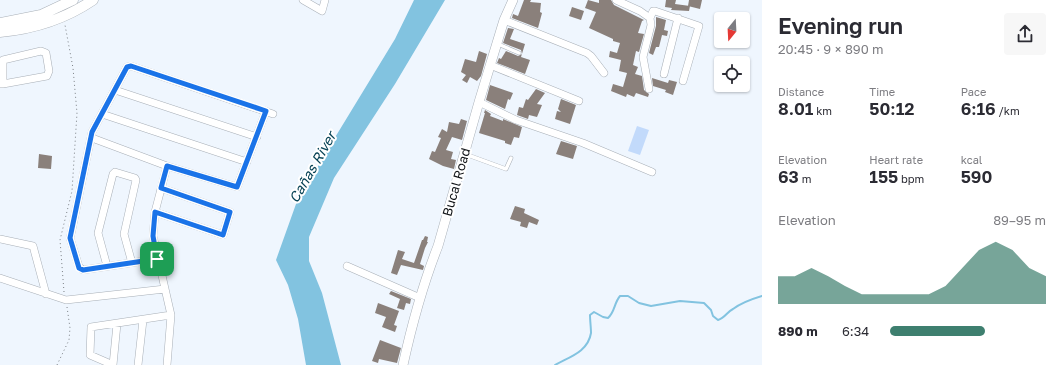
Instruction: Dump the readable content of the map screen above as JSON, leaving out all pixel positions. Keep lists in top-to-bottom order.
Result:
{
  "streets": {
    "street": ["Bucal Road"]
  },
  "water": ["Cañas River"],
  "north": "bottom",
  "page": {
    "heading": ["Evening run", "20:45 · 9 × 890 m"],
    "stats": [
      ["Distance", "8.01 km"],
      ["Time", "50:12"],
      ["Pace", "6:16 /km"],
      ["Elevation", "63 m"],
      ["Heart rate", "155 bpm"],
      ["kcal", "590"]
    ],
    "chart": ["Elevation", "89–95 m"],
    "list": [
      {
        "name": "890 m",
        "note": "6:34"
      }
    ]
  }
}
